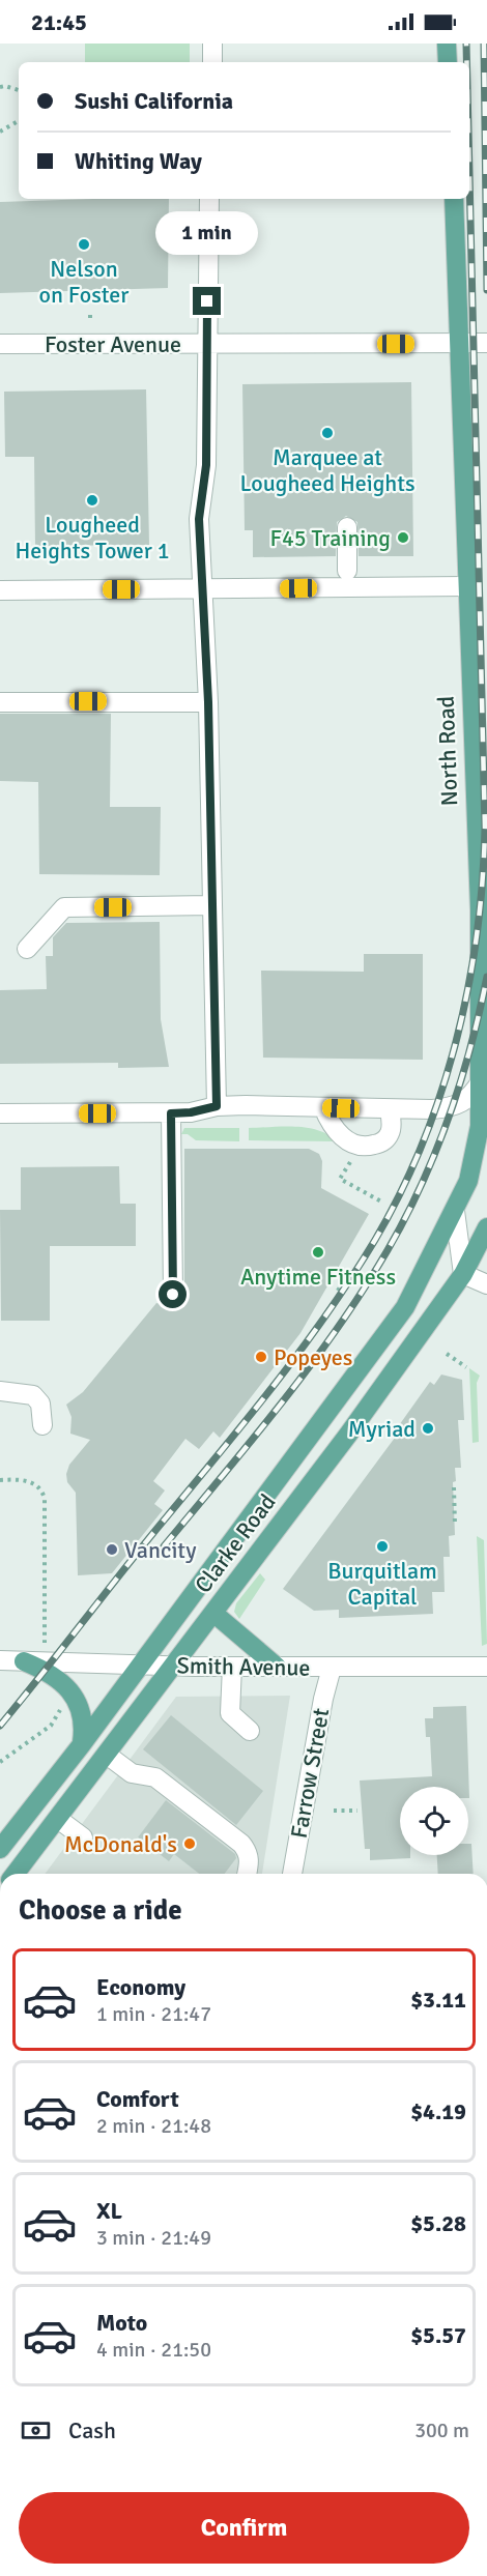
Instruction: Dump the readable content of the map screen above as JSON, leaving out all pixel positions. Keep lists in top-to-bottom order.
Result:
{
  "streets": {
    "main road": ["North Road", "Clarke Road"],
    "street": ["Foster Avenue", "Smith Avenue", "Farrow Street"]
  },
  "crossings": [
    ["Foster Avenue", "North Road"],
    ["North Road", "Clarke Road"],
    ["Clarke Road", "Smith Avenue"],
    ["Smith Avenue", "Farrow Street"]
  ],
  "places": [
    "Nelson on Foster",
    "Marquee at Lougheed Heights",
    "Lougheed Heights Tower 1",
    "F45 Training",
    "Anytime Fitness",
    "Popeyes",
    "Myriad",
    "Burquitlam Capital",
    "Vancity",
    "McDonald's"
  ],
  "page": {
    "status": "21:45",
    "banner": ["Sushi California", "Whiting Way"],
    "bubble": "1 min",
    "heading": "Choose a ride",
    "list": [
      {
        "name": "Economy",
        "note": "1 min · 21:47",
        "value": "$3.11"
      },
      {
        "name": "Comfort",
        "note": "2 min · 21:48",
        "value": "$4.19"
      },
      {
        "name": "XL",
        "note": "3 min · 21:49",
        "value": "$5.28"
      },
      {
        "name": "Moto",
        "note": "4 min · 21:50",
        "value": "$5.57"
      }
    ],
    "pay": ["Cash", "300 m"],
    "buttons": "Confirm"
  }
}
